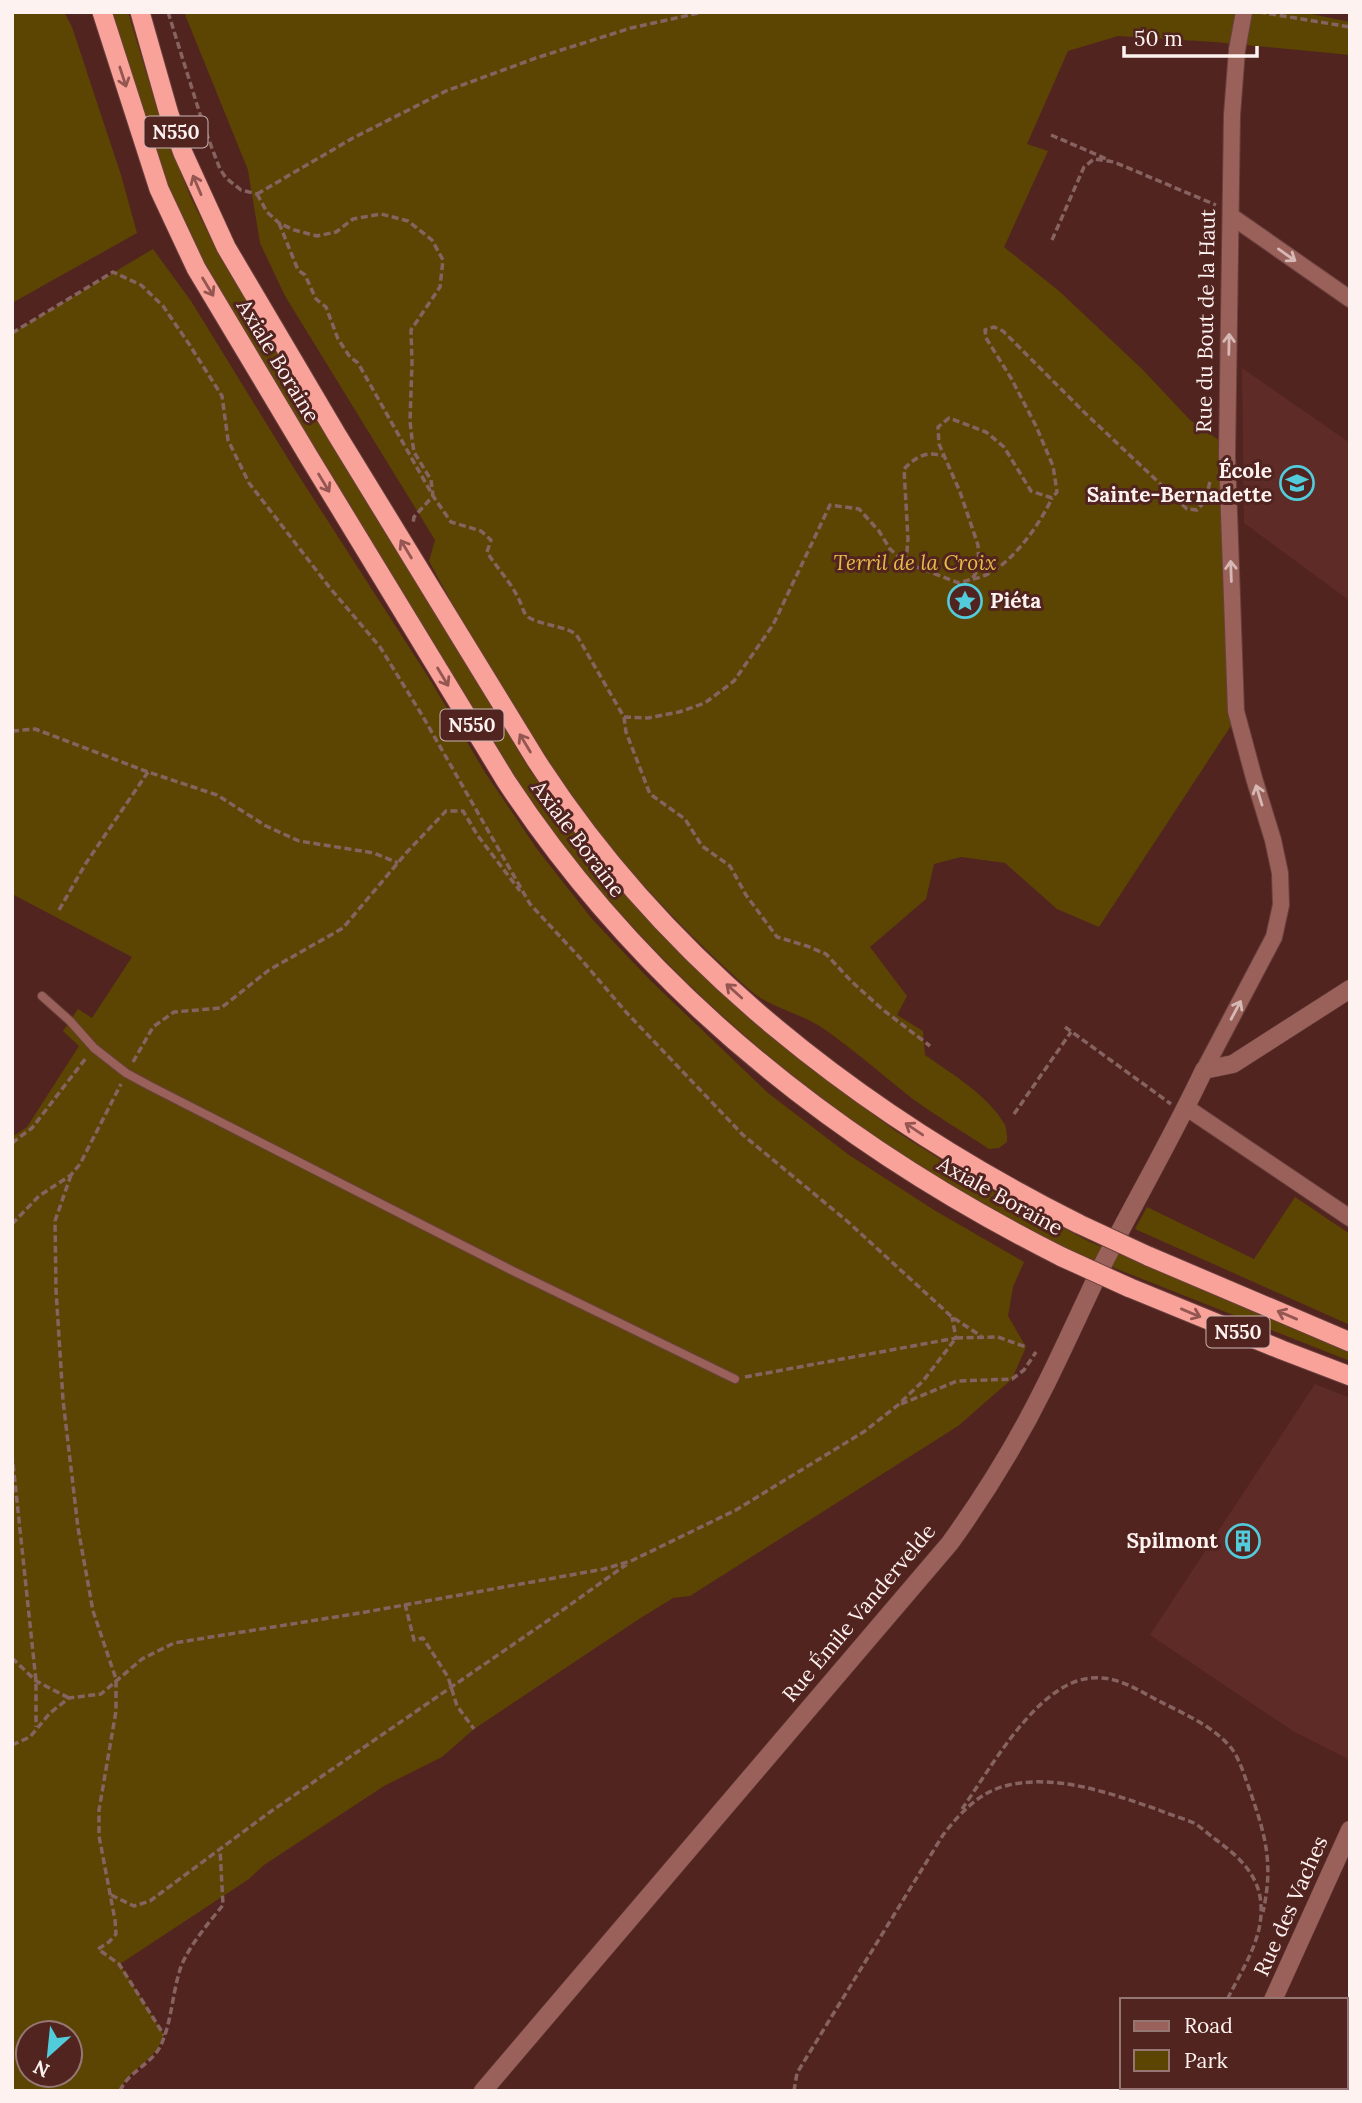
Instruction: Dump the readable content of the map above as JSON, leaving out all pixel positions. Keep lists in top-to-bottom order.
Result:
{
  "streets": {
    "highway": ["N550", "Axiale Boraine"],
    "street": ["Rue du Bout de la Haut", "Rue Émile Vandervelde", "Rue des Vaches"]
  },
  "crossings": [
    ["Rue du Bout de la Haut", "Rue Émile Vandervelde"]
  ],
  "one_way": ["Rue du Bout de la Haut"],
  "parks": ["Terril de la Croix"],
  "places": {
    "school or university": ["École Sainte-Bernadette"],
    "place": ["Piéta"],
    "building": ["Spilmont"]
  },
  "legend": ["Road", "Park"],
  "scale_bar": "50 m",
  "north": "bottom left"
}
